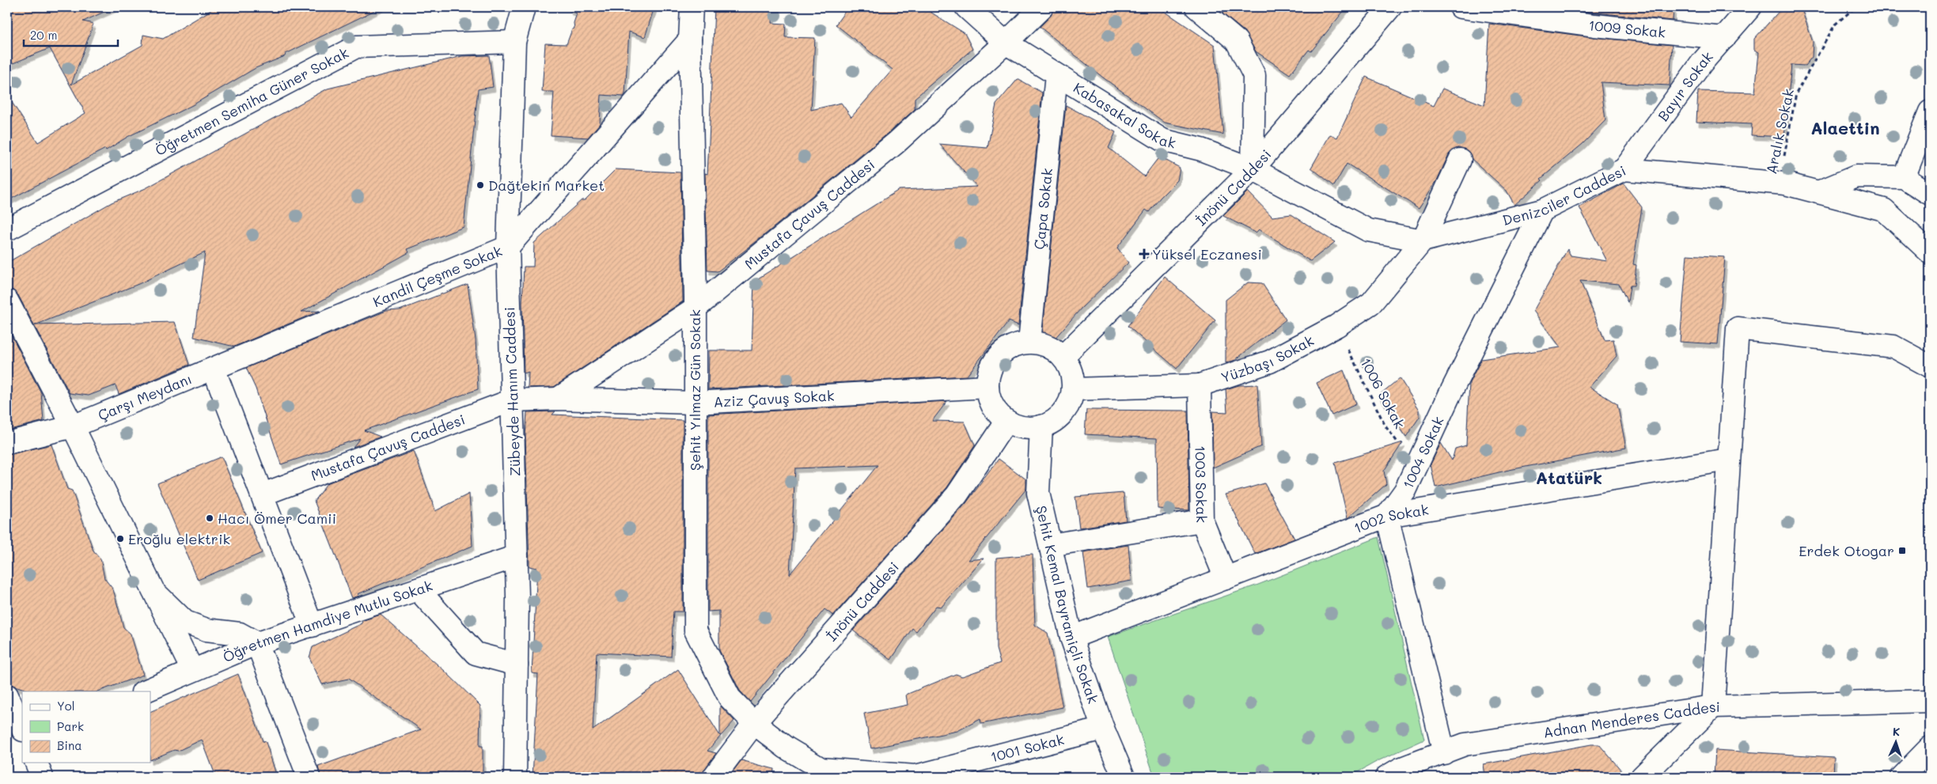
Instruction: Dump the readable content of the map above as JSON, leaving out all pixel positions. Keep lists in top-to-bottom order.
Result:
{
  "streets": {
    "street": [
      "1009 Sokak",
      "Bayır Sokak",
      "Öğretmen Semiha Güner Sokak",
      "Kabasakal Sokak",
      "İnönü Caddesi",
      "Denizciler Caddesi",
      "Çapa Sokak",
      "Mustafa Çavuş Caddesi",
      "Kandil Çeşme Sokak",
      "Yüzbaşı Sokak",
      "Şehit Yılmaz Gün Sokak",
      "Zübeyde Hanım Caddesi",
      "Çarşı Meydanı",
      "Aziz Çavuş Sokak",
      "1004 Sokak",
      "1003 Sokak",
      "1002 Sokak",
      "Şehit Kemal Bayramiçli Sokak",
      "Öğretmen Hamdiye Mutlu Sokak",
      "Adnan Menderes Caddesi",
      "1001 Sokak"
    ],
    "path": ["Aralık Sokak", "1006 Sokak"]
  },
  "crossings": [
    ["1009 Sokak", "Bayır Sokak"],
    ["Bayır Sokak", "Denizciler Caddesi"],
    ["Öğretmen Semiha Güner Sokak", "Zübeyde Hanım Caddesi"],
    ["Kabasakal Sokak", "İnönü Caddesi"],
    ["Kabasakal Sokak", "Denizciler Caddesi"],
    ["Kabasakal Sokak", "Çapa Sokak"],
    ["Kabasakal Sokak", "Mustafa Çavuş Caddesi"],
    ["Aralık Sokak", "Denizciler Caddesi"],
    ["İnönü Caddesi", "Denizciler Caddesi"],
    ["İnönü Caddesi", "Çapa Sokak"],
    ["İnönü Caddesi", "Yüzbaşı Sokak"],
    ["İnönü Caddesi", "Şehit Yılmaz Gün Sokak"],
    ["İnönü Caddesi", "Aziz Çavuş Sokak"],
    ["İnönü Caddesi", "Şehit Kemal Bayramiçli Sokak"],
    ["İnönü Caddesi", "1001 Sokak"],
    ["Denizciler Caddesi", "Yüzbaşı Sokak"],
    ["Denizciler Caddesi", "1004 Sokak"],
    ["Çapa Sokak", "Yüzbaşı Sokak"],
    ["Çapa Sokak", "Aziz Çavuş Sokak"],
    ["Çapa Sokak", "Şehit Kemal Bayramiçli Sokak"],
    ["Mustafa Çavuş Caddesi", "Şehit Yılmaz Gün Sokak"],
    ["Mustafa Çavuş Caddesi", "Zübeyde Hanım Caddesi"],
    ["Mustafa Çavuş Caddesi", "Aziz Çavuş Sokak"],
    ["Kandil Çeşme Sokak", "Şehit Yılmaz Gün Sokak"],
    ["Kandil Çeşme Sokak", "Zübeyde Hanım Caddesi"],
    ["Kandil Çeşme Sokak", "Çarşı Meydanı"],
    ["Yüzbaşı Sokak", "1006 Sokak"],
    ["Yüzbaşı Sokak", "Aziz Çavuş Sokak"],
    ["Yüzbaşı Sokak", "1003 Sokak"],
    ["Yüzbaşı Sokak", "Şehit Kemal Bayramiçli Sokak"],
    ["Şehit Yılmaz Gün Sokak", "Aziz Çavuş Sokak"],
    ["Şehit Yılmaz Gün Sokak", "1001 Sokak"],
    ["Zübeyde Hanım Caddesi", "Aziz Çavuş Sokak"],
    ["Zübeyde Hanım Caddesi", "Öğretmen Hamdiye Mutlu Sokak"],
    ["1006 Sokak", "1004 Sokak"],
    ["Aziz Çavuş Sokak", "Şehit Kemal Bayramiçli Sokak"],
    ["1004 Sokak", "1002 Sokak"],
    ["1003 Sokak", "1002 Sokak"],
    ["1002 Sokak", "Şehit Kemal Bayramiçli Sokak"],
    ["Şehit Kemal Bayramiçli Sokak", "1001 Sokak"]
  ],
  "districts": ["Alaettin", "Atatürk"],
  "places": {
    "other": ["Dağtekin Market", "Hacı Ömer Camii", "Eroğlu elektrik"],
    "health": ["Yüksel Eczanesi"],
    "transit": ["Erdek Otogar"]
  },
  "legend": ["Yol", "Park", "Bina"],
  "scale_bar": "20 m",
  "north": "top"
}
